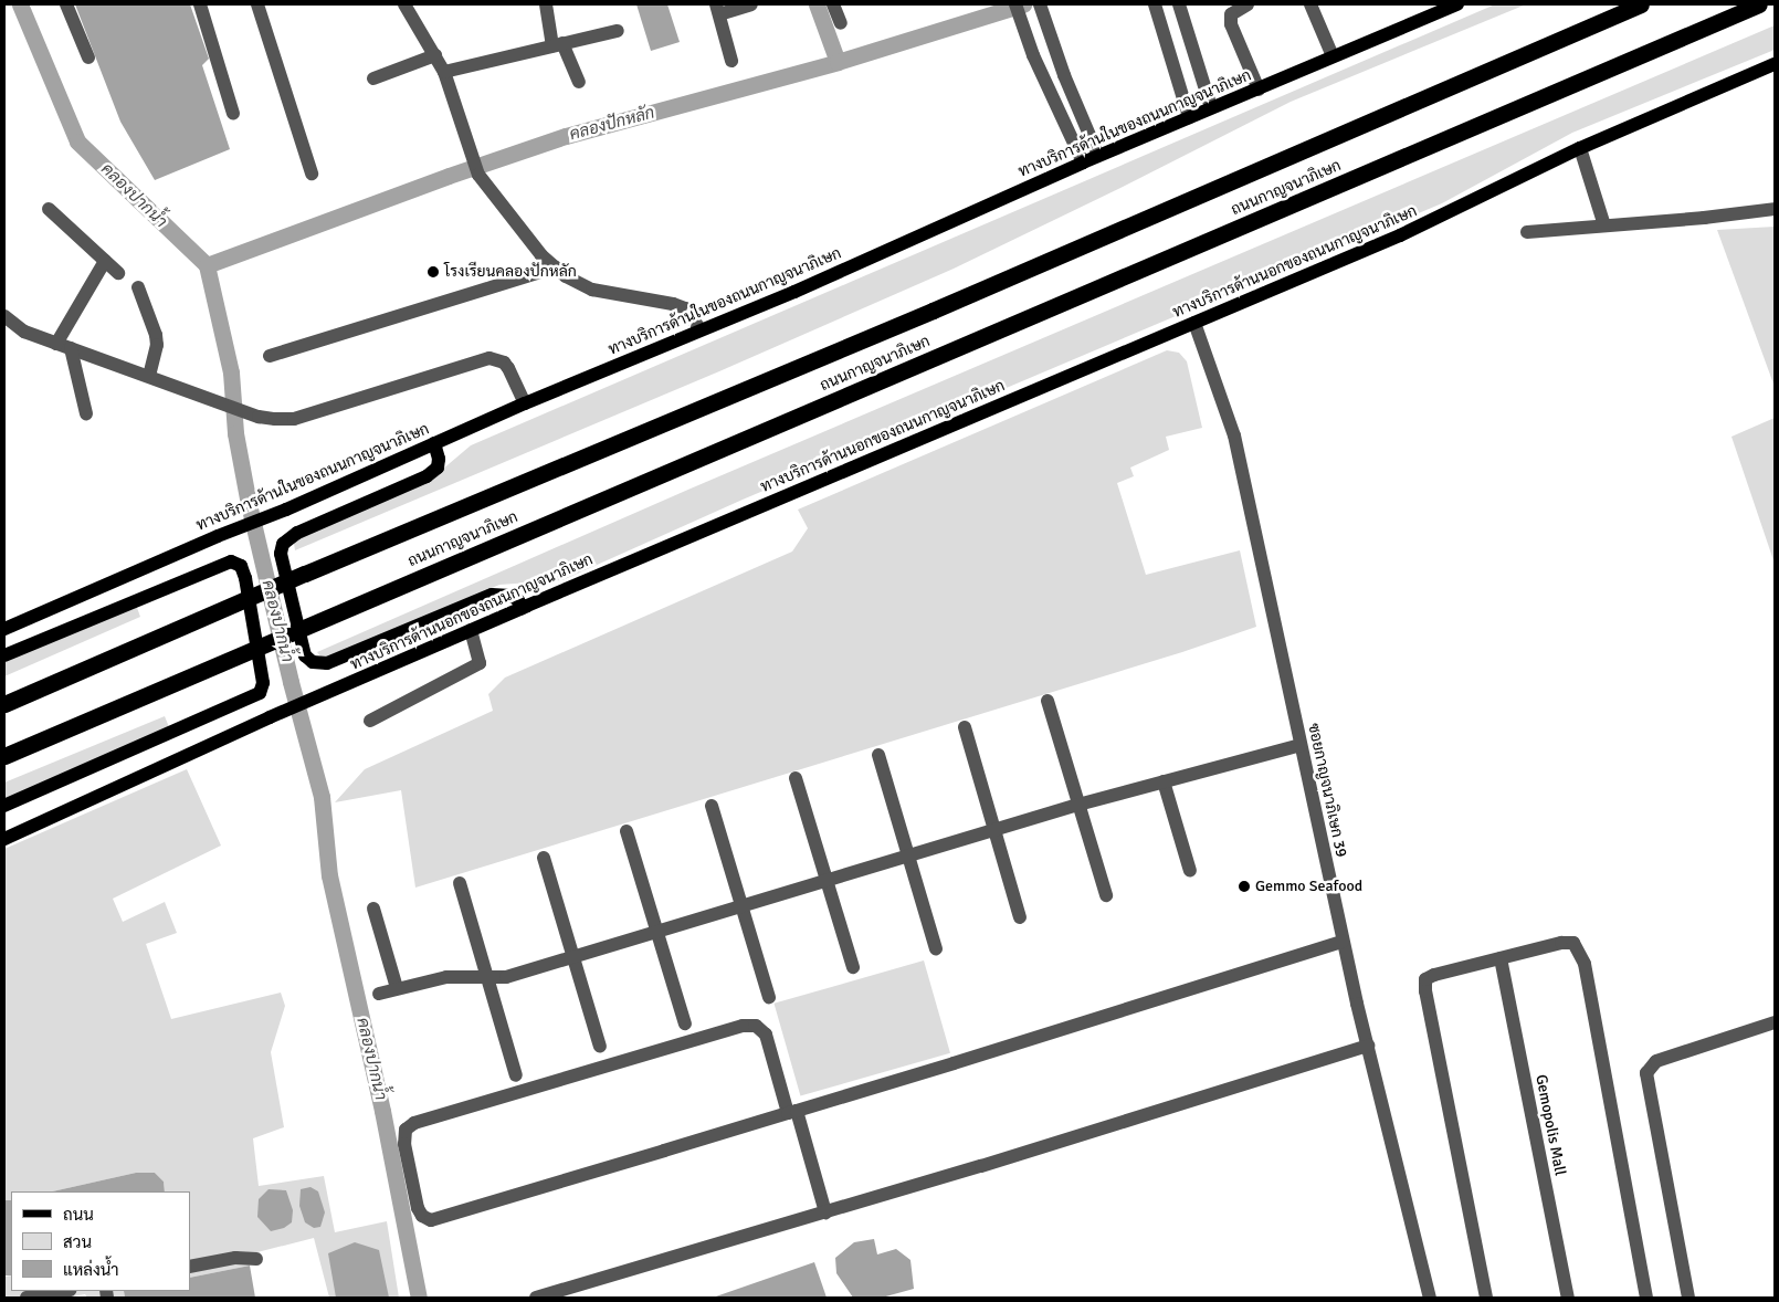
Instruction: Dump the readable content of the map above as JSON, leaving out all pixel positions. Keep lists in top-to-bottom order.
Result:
{
  "streets": {
    "highway": ["ถนนกาญจนาภิเษก"],
    "main road": ["ทางบริการด้านในของถนนกาญจนาภิเษก", "ทางบริการด้านนอกของถนนกาญจนาภิเษก"],
    "street": ["ซอยกาญจนาภิเษก 39", "Gemopolis Mall"]
  },
  "crossings": [
    ["ทางบริการด้านนอกของถนนกาญจนาภิเษก", "ซอยกาญจนาภิเษก 39"]
  ],
  "water": ["คลองปักหลัก", "คลองปากน้ำ"],
  "places": ["โรงเรียนคลองปักหลัก", "Gemmo Seafood"],
  "legend": ["ถนน", "สวน", "แหล่งน้ำ"]
}
